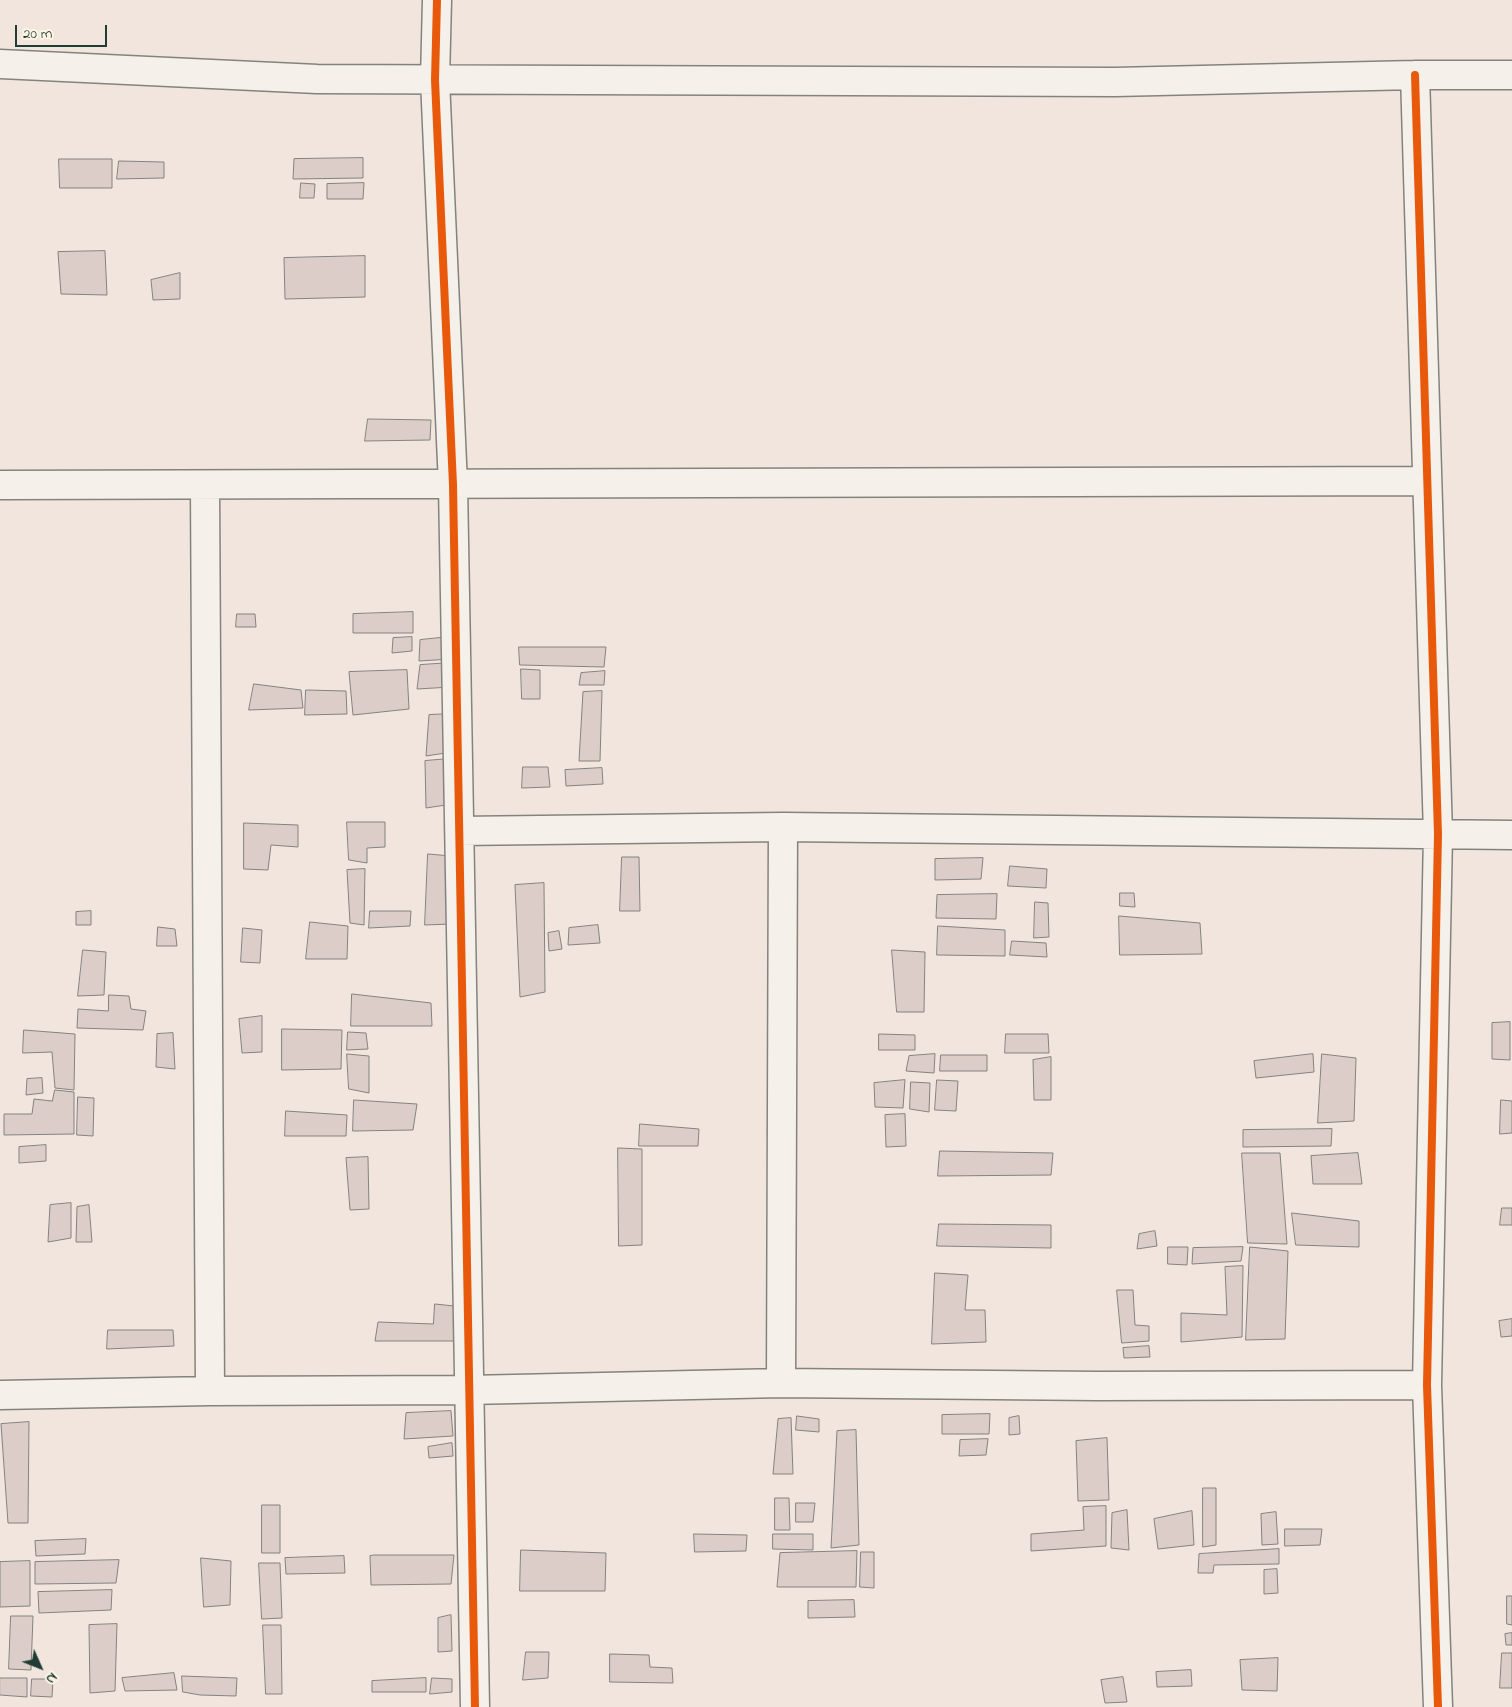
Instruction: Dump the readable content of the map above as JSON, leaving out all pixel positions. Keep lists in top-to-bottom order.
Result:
{
  "scale_bar": "20 m",
  "north": "bottom right"
}
